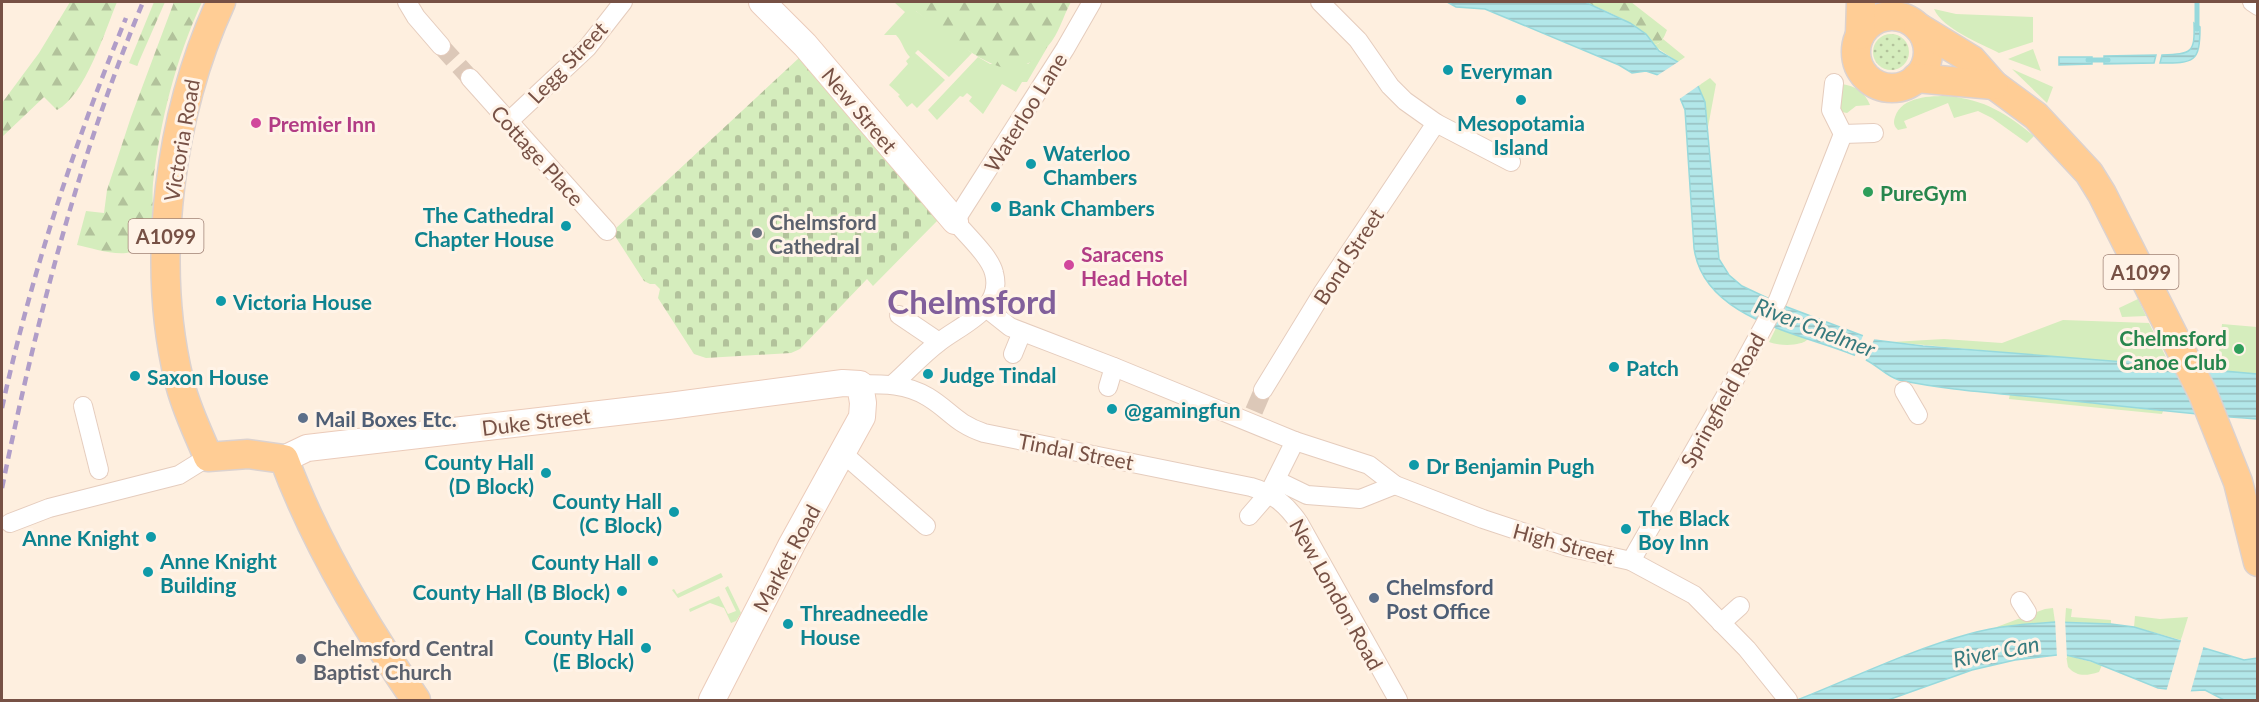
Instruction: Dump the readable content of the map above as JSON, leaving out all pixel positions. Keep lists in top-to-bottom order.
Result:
{
  "streets": {
    "main road": ["Victoria Road", "A1099"],
    "street": [
      "Legg Street",
      "New Street",
      "Waterloo Lane",
      "Cottage Place",
      "Bond Street",
      "Springfield Road",
      "Duke Street",
      "Tindal Street",
      "High Street",
      "Market Road",
      "New London Road"
    ]
  },
  "crossings": [
    ["Legg Street", "Cottage Place"],
    ["New Street", "Waterloo Lane"],
    ["Springfield Road", "High Street"],
    ["Duke Street", "Tindal Street"],
    ["Duke Street", "Market Road"],
    ["Tindal Street", "High Street"],
    ["Tindal Street", "Market Road"],
    ["Tindal Street", "New London Road"]
  ],
  "districts": ["Chelmsford"],
  "water": ["River Chelmer", "River Can"],
  "places": [
    "Everyman",
    "Mesopotamia Island",
    "Premier Inn",
    "Waterloo Chambers",
    "PureGym",
    "Bank Chambers",
    "The Cathedral Chapter House",
    "Chelmsford Cathedral",
    "Saracens Head Hotel",
    "Victoria House",
    "Chelmsford Canoe Club",
    "Patch",
    "Judge Tindal",
    "Saxon House",
    "@gamingfun",
    "Mail Boxes Etc.",
    "Dr Benjamin Pugh",
    "County Hall (D Block)",
    "County Hall (C Block)",
    "The Black Boy Inn",
    "Anne Knight",
    "County Hall",
    "Anne Knight Building",
    "County Hall (B Block)",
    "Chelmsford Post Office",
    "Threadneedle House",
    "County Hall (E Block)",
    "Chelmsford Central Baptist Church"
  ]
}
